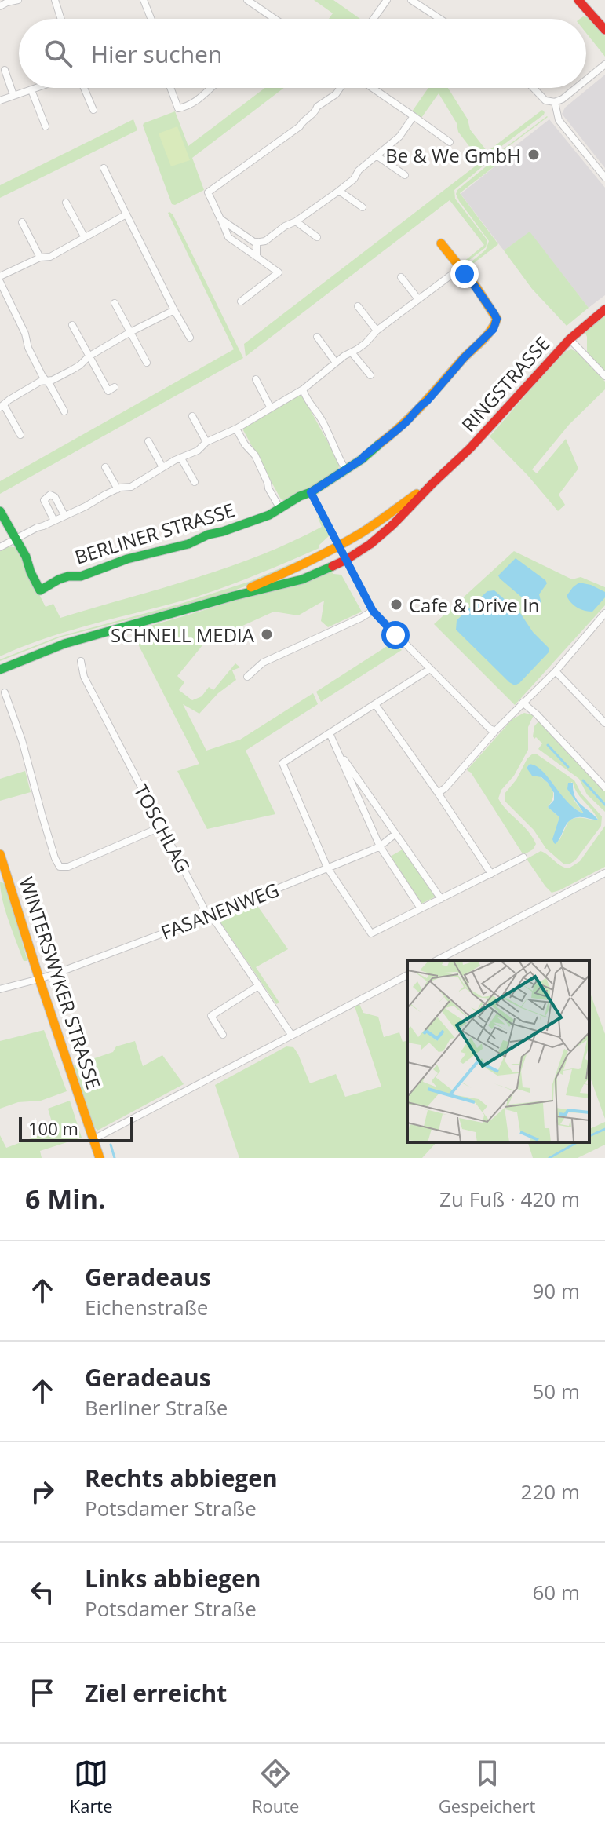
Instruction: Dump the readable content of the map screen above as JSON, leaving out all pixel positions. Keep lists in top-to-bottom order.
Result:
{
  "streets": {
    "street": [
      "RINGSTRASSE",
      "BERLINER STRASSE",
      "TOSCHLAG",
      "FASANENWEG",
      "WINTERSWYKER STRASSE"
    ]
  },
  "crossings": [
    ["TOSCHLAG", "FASANENWEG"],
    ["FASANENWEG", "WINTERSWYKER STRASSE"]
  ],
  "places": ["Be & We GmbH", "Cafe & Drive In", "SCHNELL MEDIA"],
  "scale_bar": "100 m",
  "page": {
    "search": "Hier suchen",
    "scale": "100 m",
    "heading": ["6 Min.", "Zu Fuß · 420 m"],
    "list": [
      ["Geradeaus", "Eichenstraße", "90 m"],
      ["Geradeaus", "Berliner Straße", "50 m"],
      ["Rechts abbiegen", "Potsdamer Straße", "220 m"],
      ["Links abbiegen", "Potsdamer Straße", "60 m"],
      "Ziel erreicht"
    ],
    "nav": ["Karte", "Route", "Gespeichert"]
  }
}
